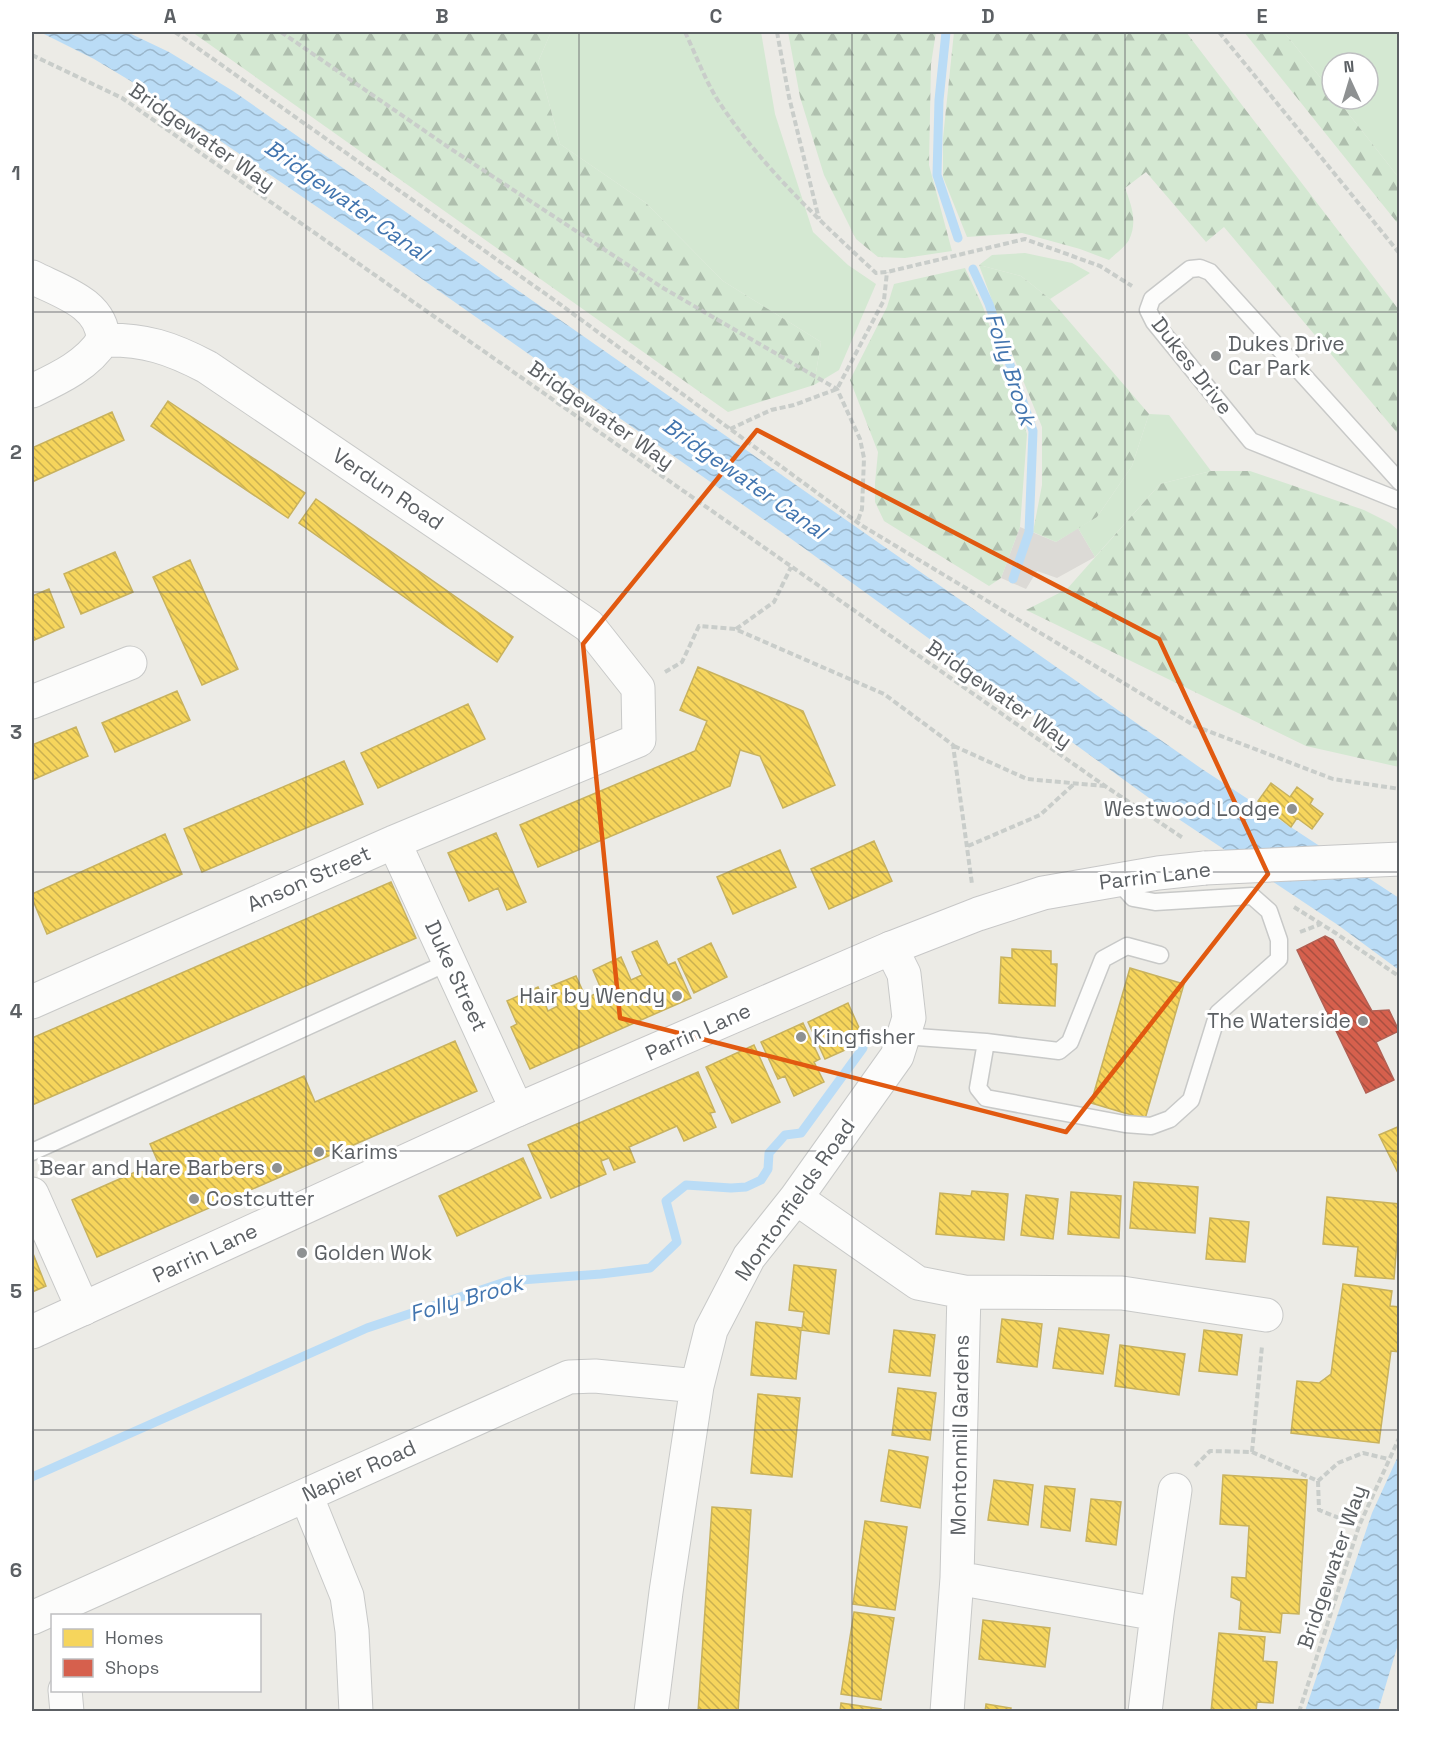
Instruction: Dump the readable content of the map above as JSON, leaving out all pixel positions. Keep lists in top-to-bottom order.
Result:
{
  "streets": {
    "street": [
      "Verdun Road",
      "Parrin Lane",
      "Anson Street",
      "Duke Street",
      "Montonfields Road",
      "Montonmill Gardens",
      "Napier Road"
    ],
    "lane": ["Dukes Drive"],
    "path": ["Bridgewater Way"]
  },
  "crossings": [
    ["Verdun Road", "Anson Street"],
    ["Parrin Lane", "Duke Street"],
    ["Parrin Lane", "Montonfields Road"],
    ["Anson Street", "Duke Street"],
    ["Montonfields Road", "Napier Road"]
  ],
  "water": ["Bridgewater Canal", "Folly Brook"],
  "places": [
    "Dukes Drive Car Park",
    "Westwood Lodge",
    "Hair by Wendy",
    "The Waterside",
    "Kingfisher",
    "Karims",
    "Bear and Hare Barbers",
    "Costcutter",
    "Golden Wok"
  ],
  "legend": ["Homes", "Shops"],
  "north": "top",
  "grid": {
    "columns": [
      "A",
      "B",
      "C",
      "D",
      "E"
    ],
    "rows": [
      "1",
      "2",
      "3",
      "4",
      "5",
      "6"
    ]
  }
}
